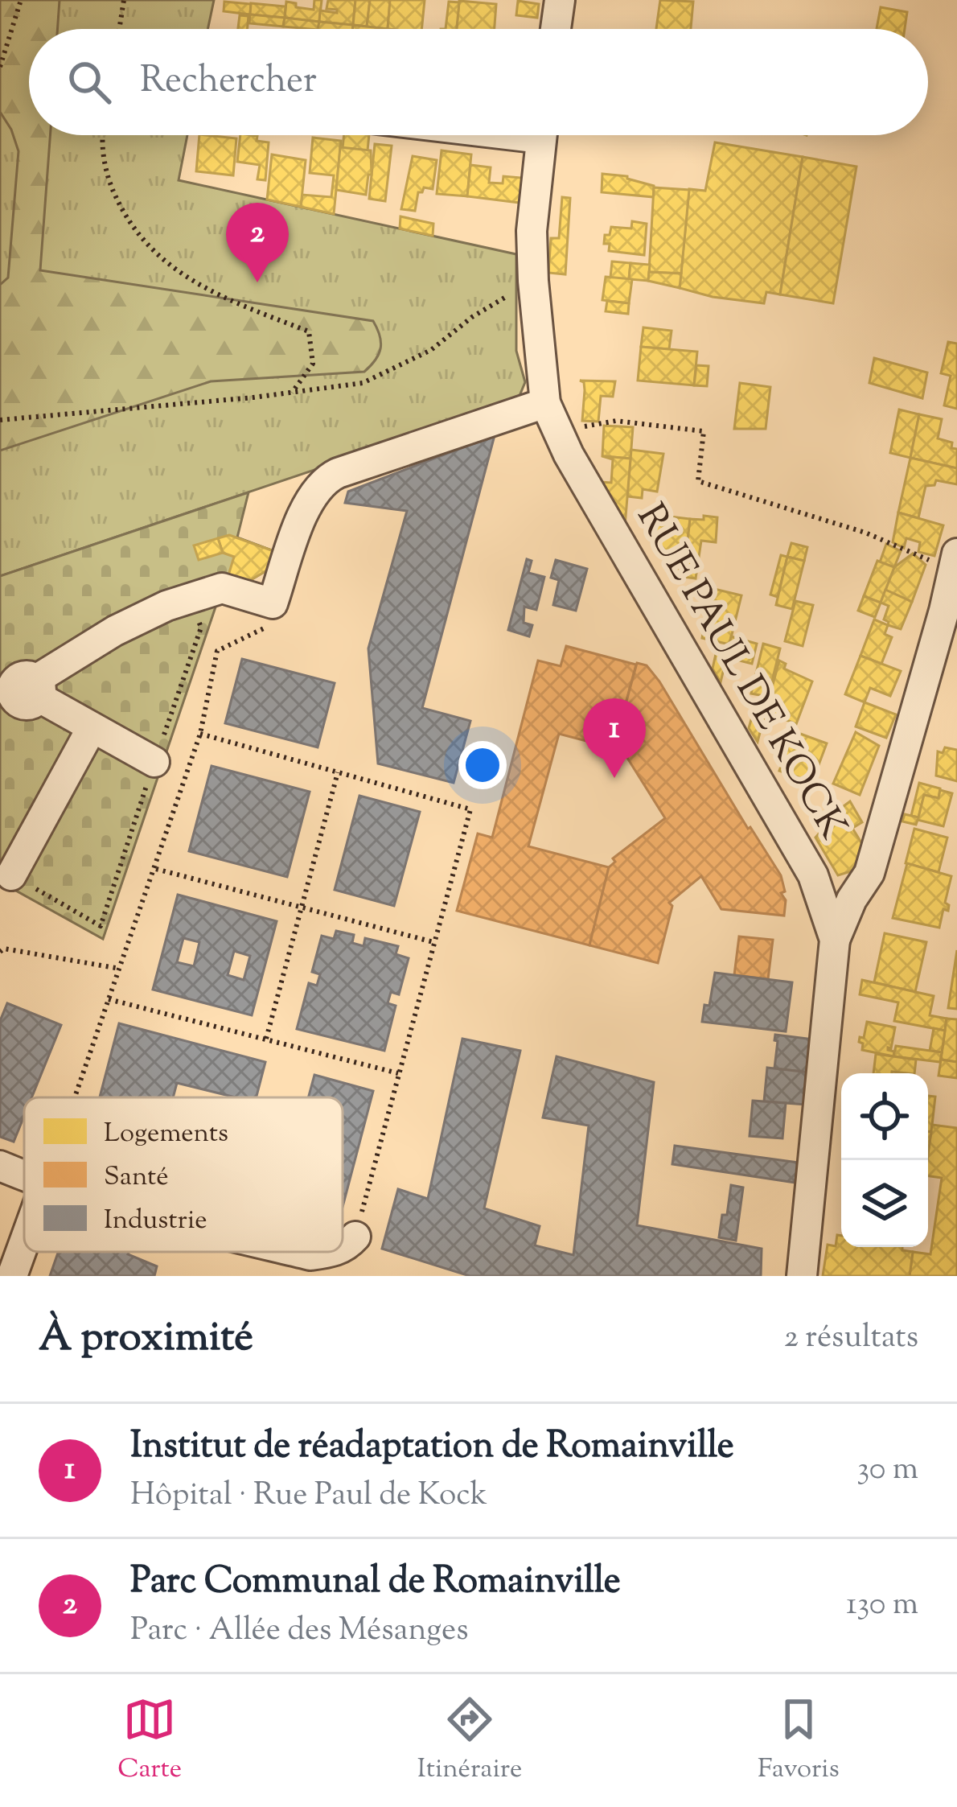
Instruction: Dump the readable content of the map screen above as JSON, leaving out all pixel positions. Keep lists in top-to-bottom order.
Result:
{
  "streets": {
    "street": ["RUE PAUL DE KOCK"]
  },
  "legend": ["Logements", "Santé", "Industrie"],
  "page": {
    "search": "Rechercher",
    "pins": ["2", "1"],
    "heading": ["À proximité", "2 résultats"],
    "list": [
      {
        "mark": "1",
        "name": "Institut de réadaptation de Romainville",
        "note": "Hôpital · Rue Paul de Kock",
        "value": "30 m"
      },
      {
        "mark": "2",
        "name": "Parc Communal de Romainville",
        "note": "Parc · Allée des Mésanges",
        "value": "130 m"
      }
    ],
    "nav": ["Carte", "Itinéraire", "Favoris"]
  }
}
